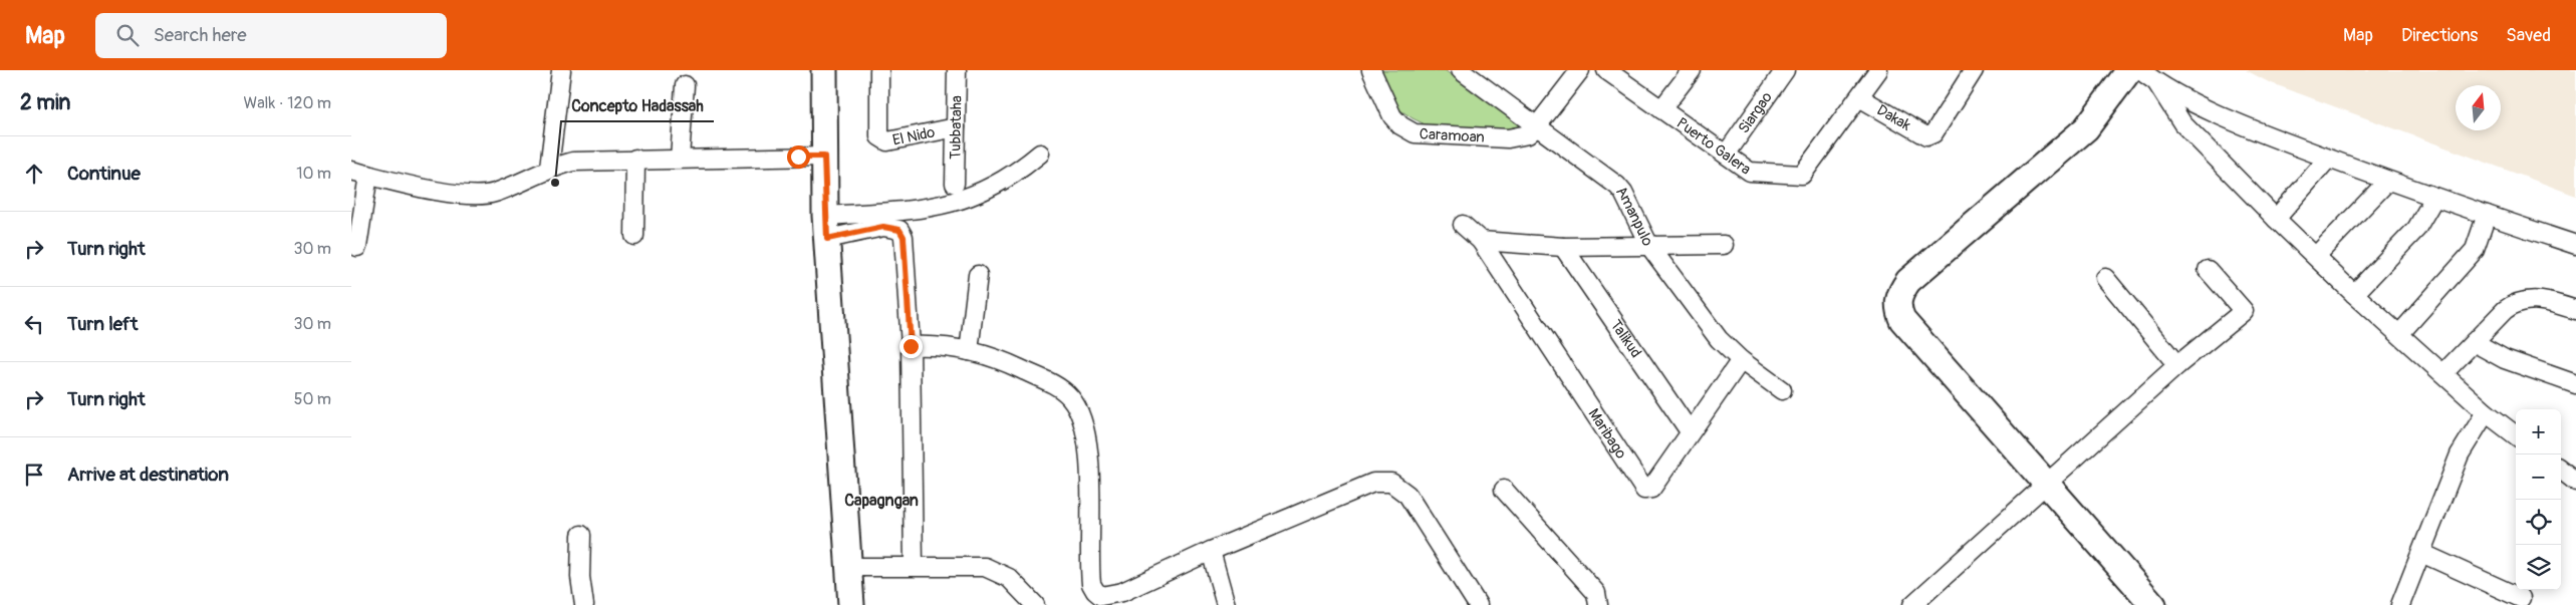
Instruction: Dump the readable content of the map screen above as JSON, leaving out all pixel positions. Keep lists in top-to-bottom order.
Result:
{
  "streets": {
    "street": [
      "Siargao",
      "Dakak",
      "Tubbataha",
      "El Nido",
      "Caramoan",
      "Puerto Galera",
      "Amanpulo",
      "Talikud",
      "Maribago"
    ]
  },
  "crossings": [
    ["Siargao", "Puerto Galera"],
    ["Dakak", "Puerto Galera"],
    ["Tubbataha", "El Nido"],
    ["Caramoan", "Amanpulo"],
    ["Amanpulo", "Maribago"],
    ["Talikud", "Maribago"]
  ],
  "districts": ["Capagngan"],
  "places": ["Concepto Hadassah"],
  "north": "top",
  "page": {
    "header": "Map",
    "search": "Search here",
    "nav": ["Map", "Directions", "Saved"],
    "heading": ["2 min", "Walk · 120 m"],
    "list": [
      ["Continue", "10 m"],
      ["Turn right", "30 m"],
      ["Turn left", "30 m"],
      ["Turn right", "50 m"],
      "Arrive at destination"
    ],
    "map_buttons": ["+", "−"]
  }
}
